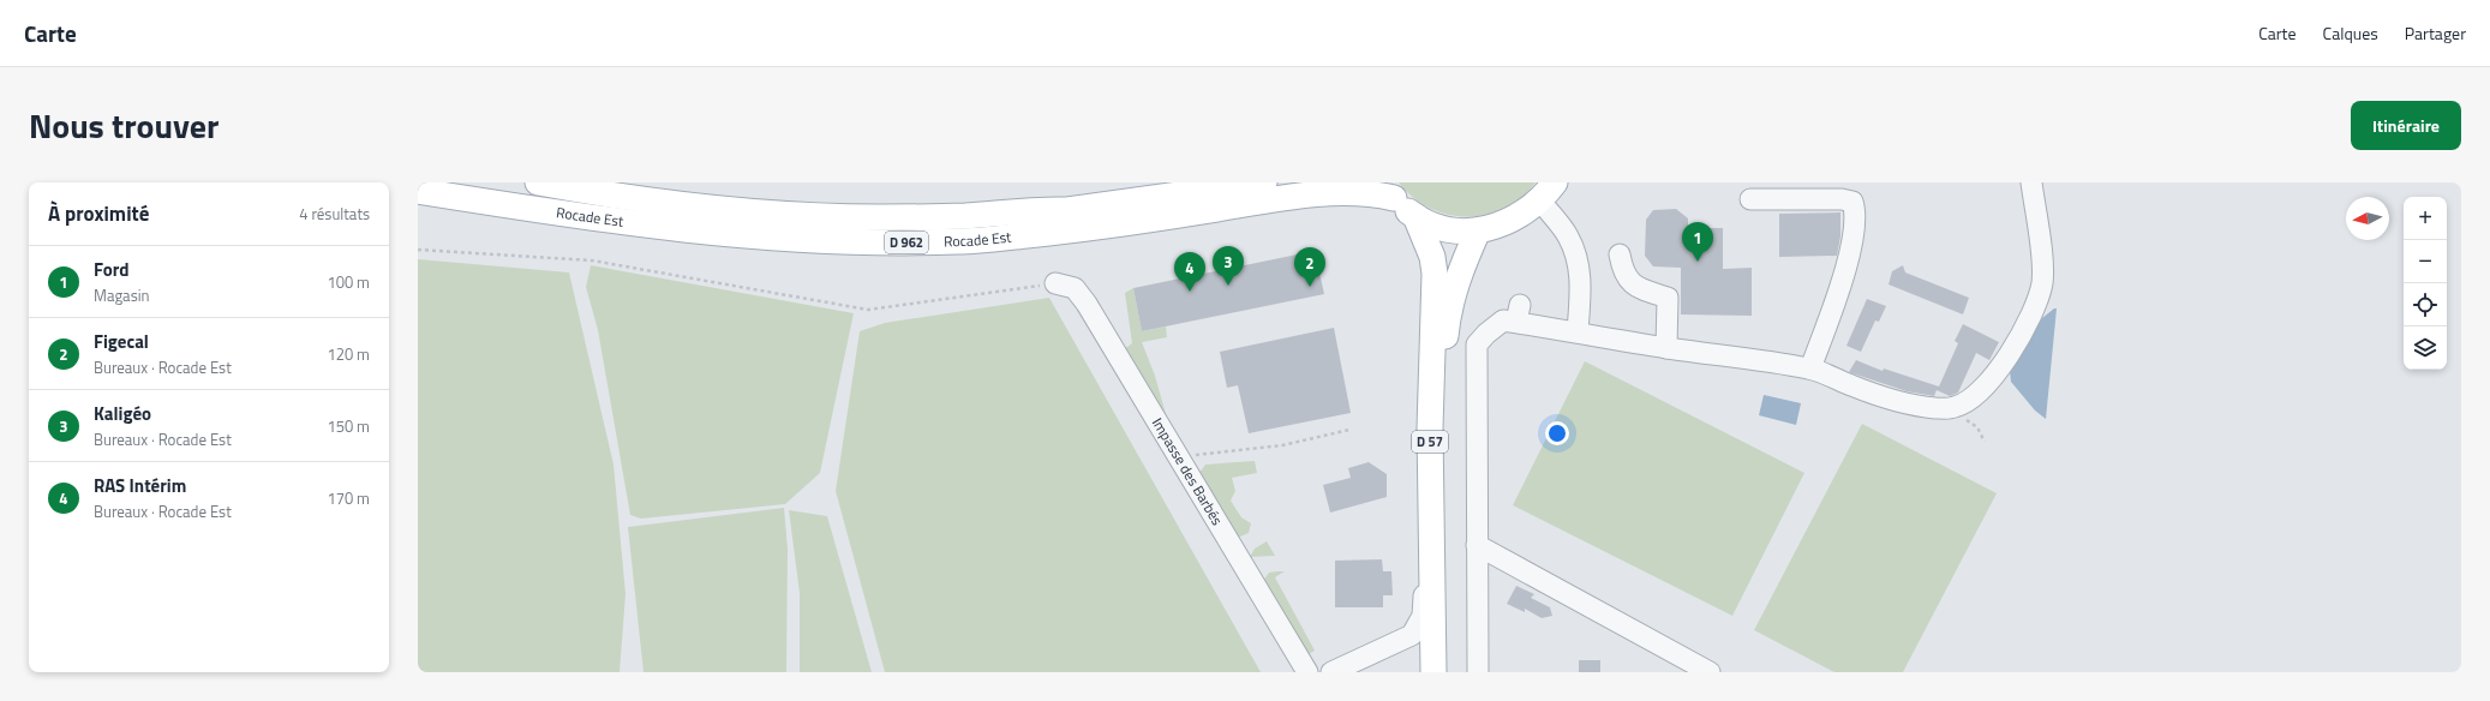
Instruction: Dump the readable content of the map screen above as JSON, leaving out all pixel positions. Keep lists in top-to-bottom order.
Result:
{
  "streets": {
    "main road": ["Rocade Est", "D 962", "D 57"],
    "street": ["Impasse des Barbés"]
  },
  "north": "left",
  "page": {
    "header": "Carte",
    "nav": ["Carte", "Calques", "Partager"],
    "title": "Nous trouver",
    "buttons": "Itinéraire",
    "heading": ["À proximité", "4 résultats"],
    "map_buttons": ["+", "−"],
    "pins": [
      "1",
      "3",
      "2",
      "4"
    ],
    "list": [
      {
        "mark": "1",
        "name": "Ford",
        "note": "Magasin",
        "value": "100 m"
      },
      {
        "mark": "2",
        "name": "Figecal",
        "note": "Bureaux · Rocade Est",
        "value": "120 m"
      },
      {
        "mark": "3",
        "name": "Kaligéo",
        "note": "Bureaux · Rocade Est",
        "value": "150 m"
      },
      {
        "mark": "4",
        "name": "RAS Intérim",
        "note": "Bureaux · Rocade Est",
        "value": "170 m"
      }
    ]
  }
}
